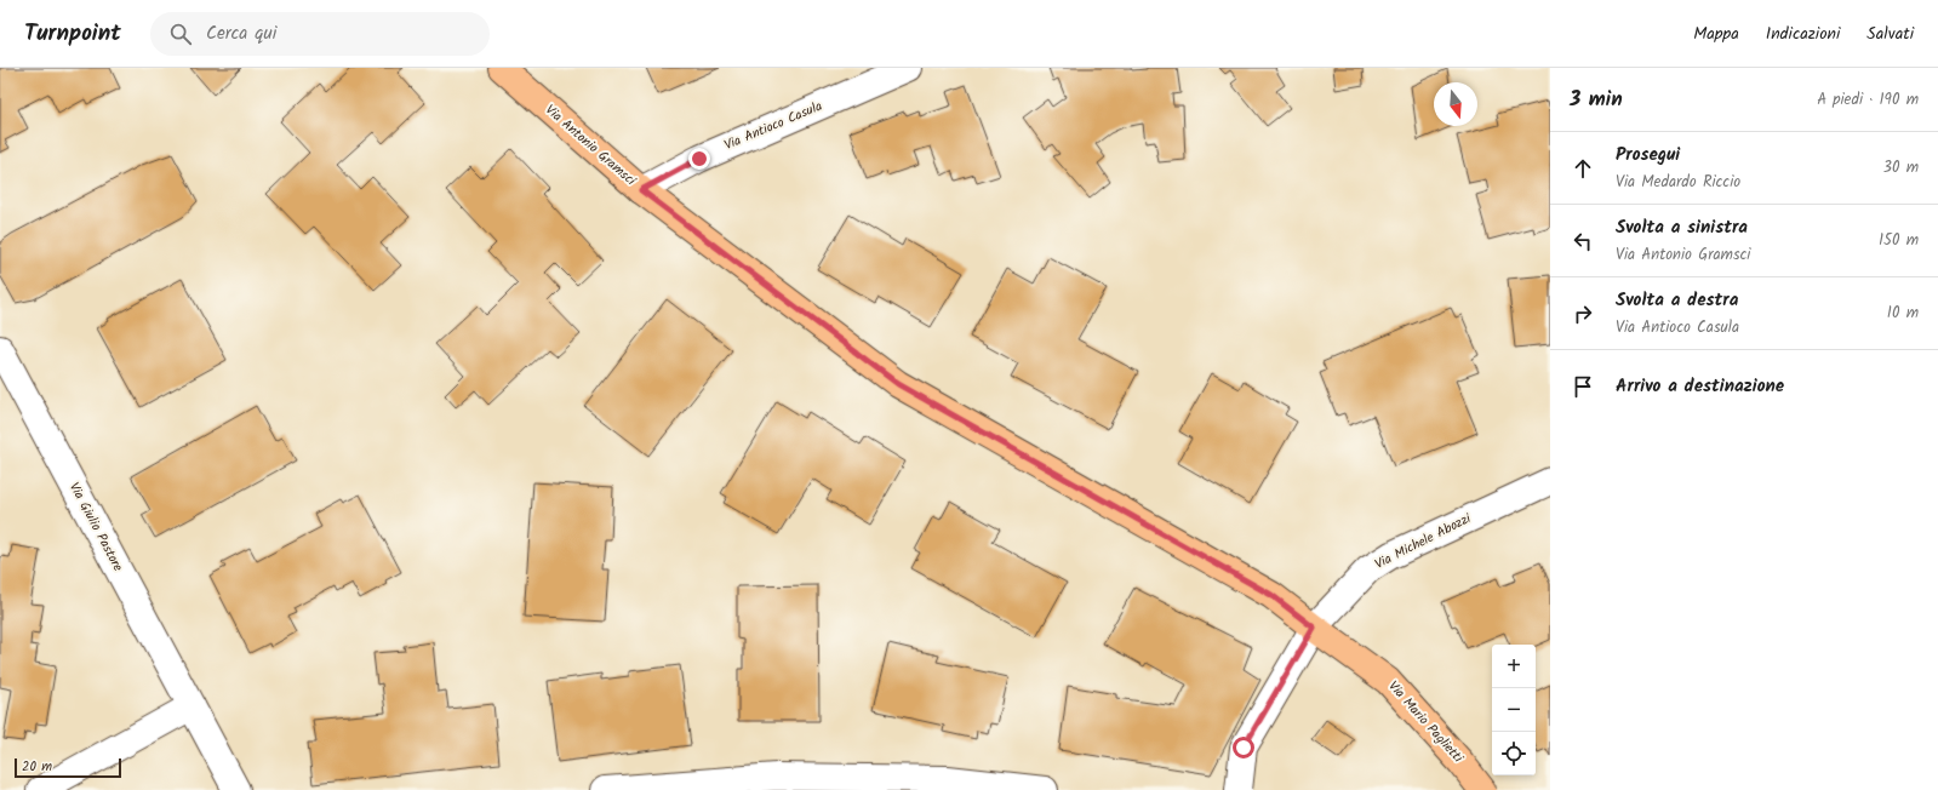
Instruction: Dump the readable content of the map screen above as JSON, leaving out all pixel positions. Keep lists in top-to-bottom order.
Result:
{
  "streets": {
    "main road": ["Via Antonio Gramsci", "Via Mario Paglietti"],
    "street": ["Via Antioco Casula", "Via Giulio Pastore", "Via Michele Abozzi"]
  },
  "crossings": [
    ["Via Antioco Casula", "Via Antonio Gramsci"],
    ["Via Antonio Gramsci", "Via Michele Abozzi"],
    ["Via Antonio Gramsci", "Via Mario Paglietti"],
    ["Via Michele Abozzi", "Via Mario Paglietti"]
  ],
  "scale_bar": "20 m",
  "north": "bottom",
  "page": {
    "header": "Turnpoint",
    "search": "Cerca qui",
    "nav": ["Mappa", "Indicazioni", "Salvati"],
    "heading": ["3 min", "A piedi · 190 m"],
    "list": [
      ["Prosegui", "Via Medardo Riccio", "30 m"],
      ["Svolta a sinistra", "Via Antonio Gramsci", "150 m"],
      ["Svolta a destra", "Via Antioco Casula", "10 m"],
      "Arrivo a destinazione"
    ],
    "map_buttons": ["+", "−"],
    "scale": "20 m"
  }
}
